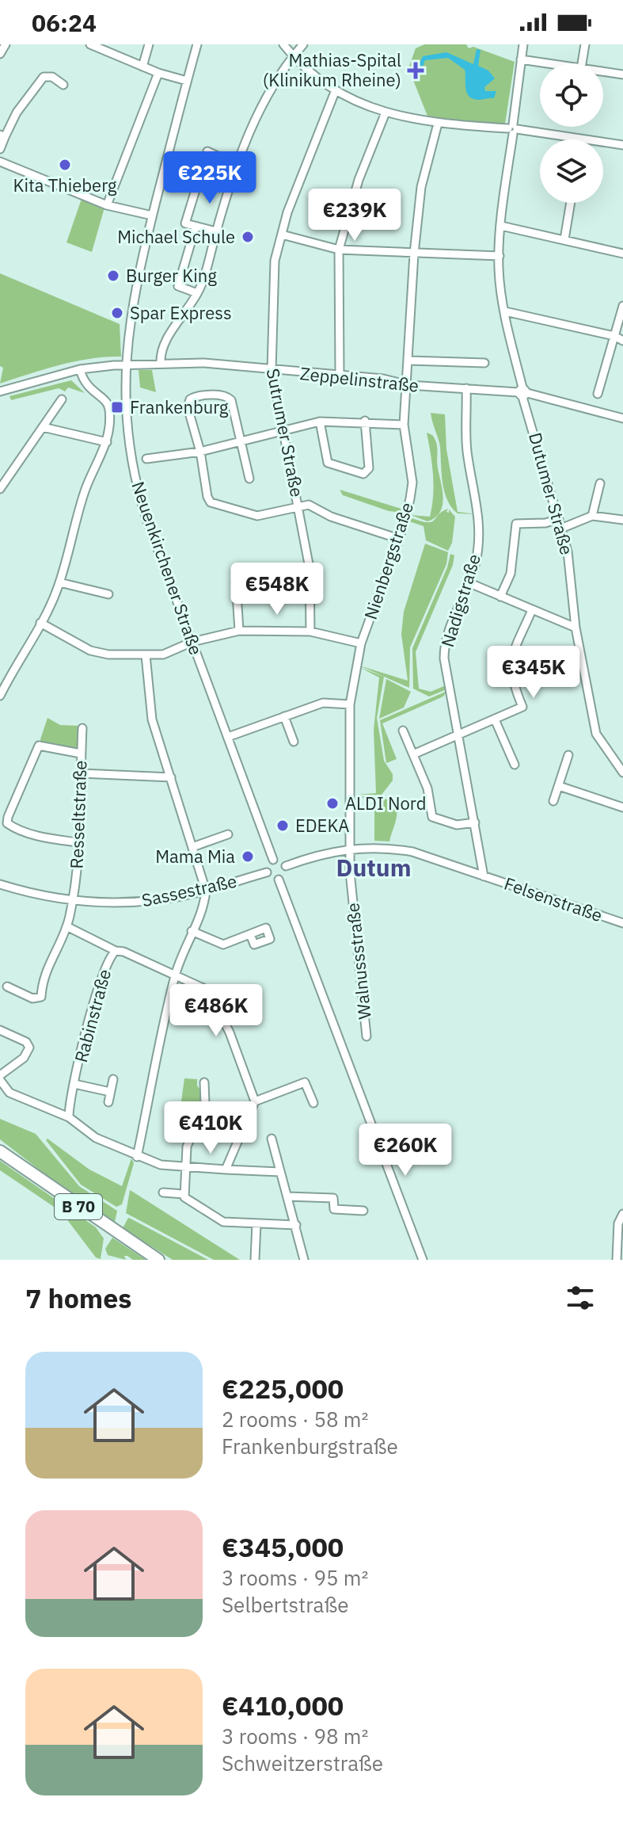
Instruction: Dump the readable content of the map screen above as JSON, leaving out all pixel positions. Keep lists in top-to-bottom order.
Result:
{
  "streets": {
    "highway": ["B 70"],
    "street": [
      "Zeppelinstraße",
      "Sutrumer Straße",
      "Dutumer Straße",
      "Nienbergstraße",
      "Neuenkirchener Straße",
      "Nadigstraße",
      "Resseltstraße",
      "Sassestraße",
      "Felsenstraße",
      "Walnussstraße",
      "Rabinstraße"
    ]
  },
  "crossings": [
    ["Zeppelinstraße", "Sutrumer Straße"],
    ["Zeppelinstraße", "Dutumer Straße"],
    ["Zeppelinstraße", "Nienbergstraße"],
    ["Zeppelinstraße", "Neuenkirchener Straße"],
    ["Zeppelinstraße", "Nadigstraße"],
    ["Nienbergstraße", "Felsenstraße"],
    ["Nienbergstraße", "Walnussstraße"],
    ["Neuenkirchener Straße", "Sassestraße"],
    ["Neuenkirchener Straße", "Felsenstraße"],
    ["Nadigstraße", "Felsenstraße"],
    ["Resseltstraße", "Sassestraße"],
    ["Resseltstraße", "Rabinstraße"],
    ["Sassestraße", "Felsenstraße"],
    ["Felsenstraße", "Walnussstraße"]
  ],
  "districts": ["Dutum"],
  "places": {
    "health": ["Mathias-Spital (Klinikum Rheine)"],
    "other": [
      "Kita Thieberg",
      "Michael Schule",
      "Burger King",
      "Spar Express",
      "ALDI Nord",
      "EDEKA",
      "Mama Mia"
    ],
    "transit": ["Frankenburg"]
  },
  "page": {
    "status": "06:24",
    "price": [
      "€225K",
      "€239K",
      "€548K",
      "€345K",
      "€486K",
      "€410K",
      "€260K"
    ],
    "heading": "7 homes",
    "list": [
      {
        "name": "€225,000",
        "note": "2 rooms · 58 m² · Frankenburgstraße"
      },
      {
        "name": "€345,000",
        "note": "3 rooms · 95 m² · Selbertstraße"
      },
      {
        "name": "€410,000",
        "note": "3 rooms · 98 m² · Schweitzerstraße"
      }
    ]
  }
}
